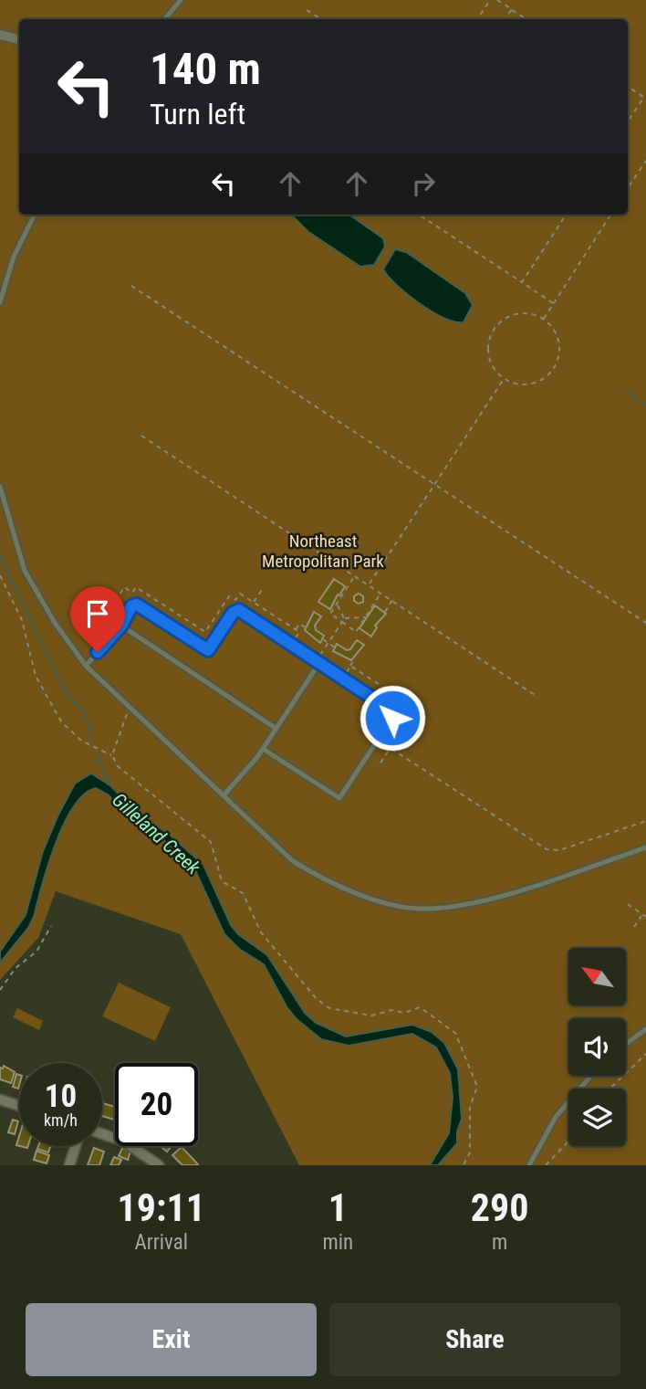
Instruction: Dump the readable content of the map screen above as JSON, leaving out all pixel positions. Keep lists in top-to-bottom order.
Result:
{
  "water": ["Gilleland Creek"],
  "parks": ["Northeast Metropolitan Park"],
  "north": "top left",
  "page": {
    "turn": ["140 m", "Turn left"],
    "speed": "10 km/h",
    "limit": "20",
    "eta": [
      "19:11",
      "Arrival",
      "1",
      "min",
      "290",
      "m"
    ],
    "buttons": ["Exit", "Share"]
  }
}
